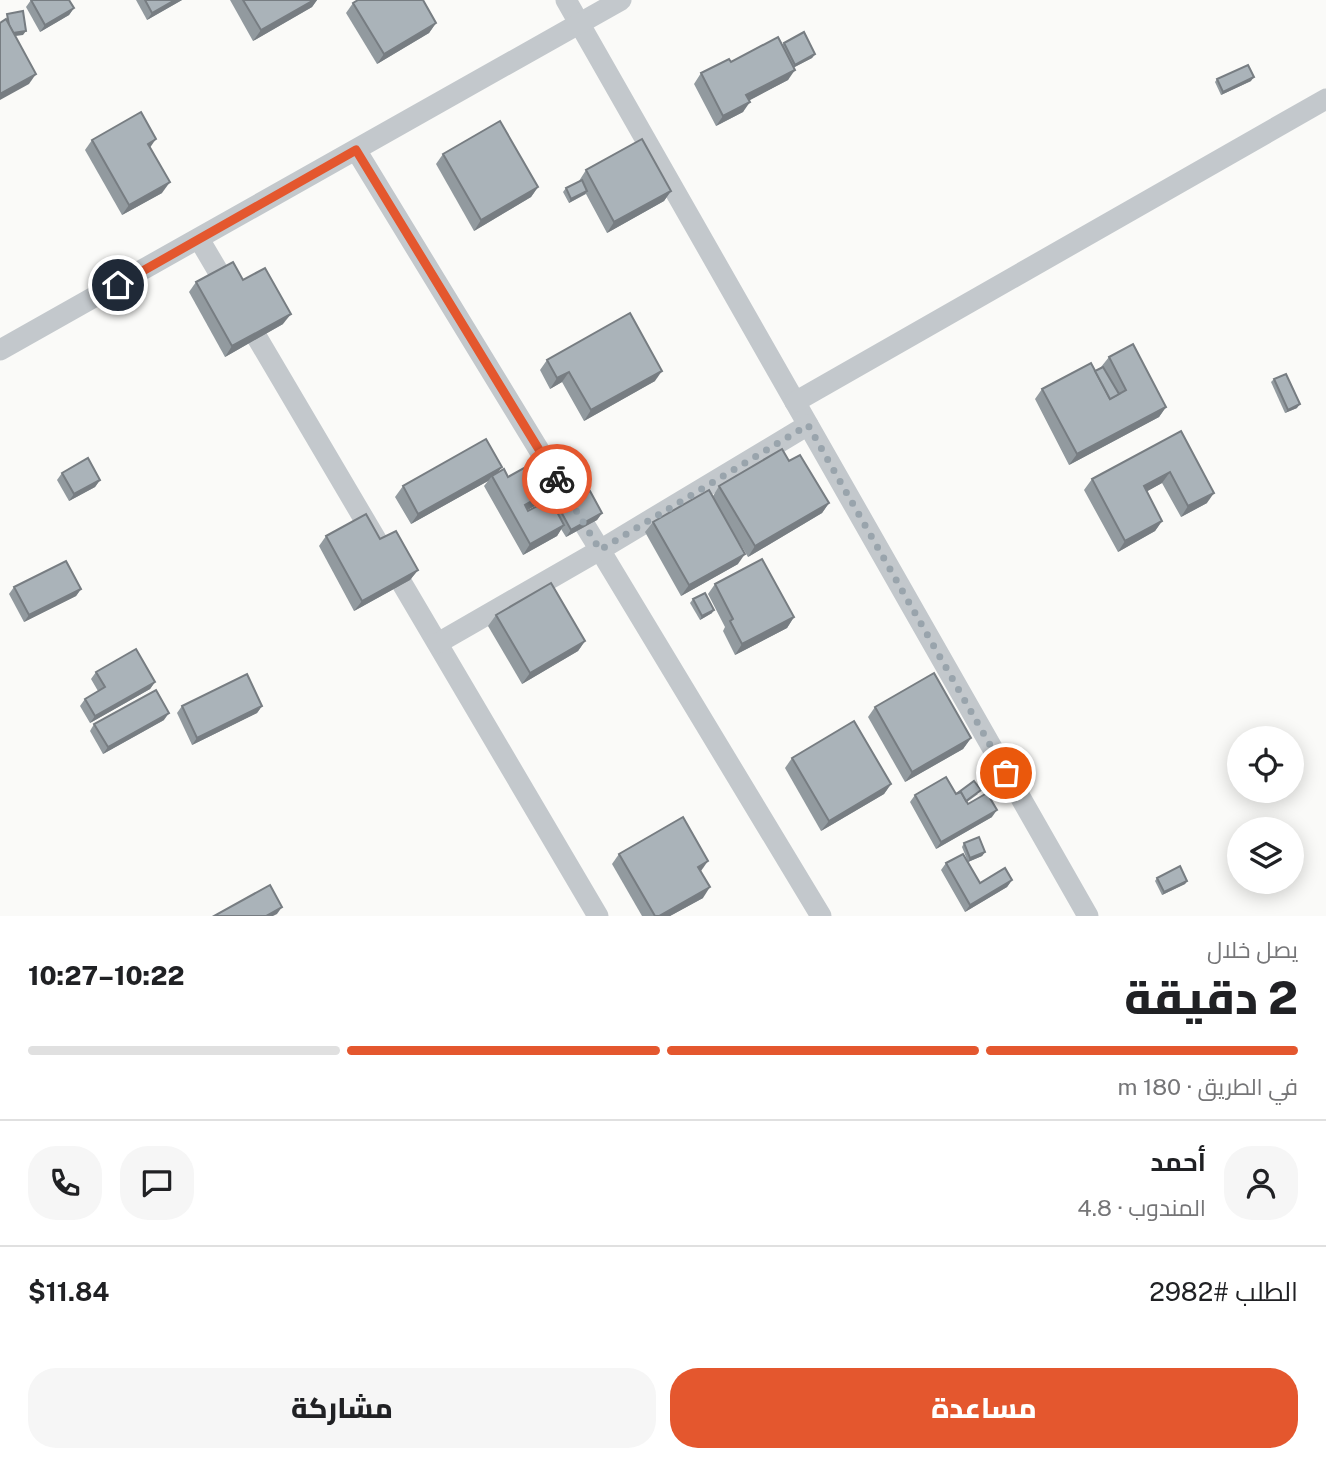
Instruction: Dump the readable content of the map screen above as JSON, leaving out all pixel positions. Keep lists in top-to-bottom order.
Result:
{
  "page": {
    "heading": ["2 دقيقة", "يصل خلال", "10:22–10:27"],
    "panel": [
      "أحمد",
      "المندوب · 4.8",
      "الطلب #2982",
      "$11.84"
    ],
    "bar": "في الطريق · 180 m",
    "buttons": ["مساعدة", "مشاركة"]
  }
}
